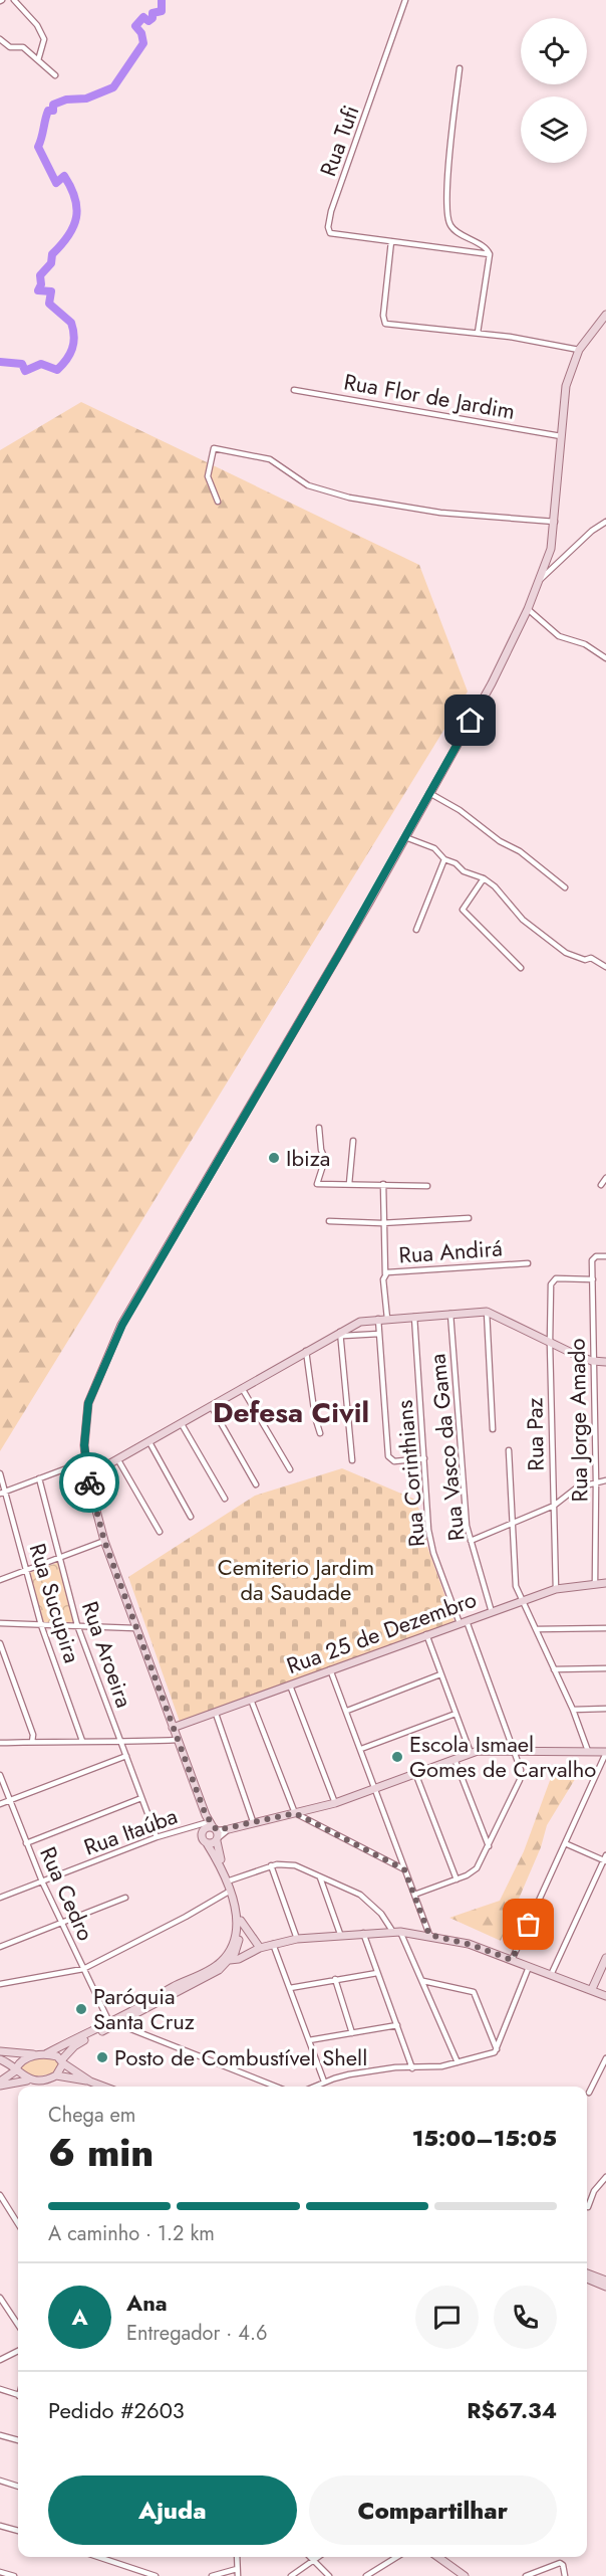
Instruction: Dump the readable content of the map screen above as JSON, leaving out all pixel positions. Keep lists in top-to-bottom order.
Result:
{
  "streets": {
    "street": [
      "Rua Tufi",
      "Rua Flor de Jardim",
      "Rua Andirá",
      "Rua Jorge Amado",
      "Rua Paz",
      "Rua Vasco da Gama",
      "Rua Corinthians",
      "Rua Sucupira",
      "Rua 25 de Dezembro",
      "Rua Aroeira",
      "Rua Itaúba",
      "Rua Cedro"
    ]
  },
  "crossings": [
    ["Rua Andirá", "Rua Corinthians"],
    ["Rua Jorge Amado", "Rua Paz"],
    ["Rua Jorge Amado", "Rua 25 de Dezembro"],
    ["Rua Paz", "Rua 25 de Dezembro"],
    ["Rua Vasco da Gama", "Rua 25 de Dezembro"],
    ["Rua Corinthians", "Rua 25 de Dezembro"],
    ["Rua Aroeira", "Rua Itaúba"],
    ["Rua Itaúba", "Rua Cedro"]
  ],
  "districts": ["Defesa Civil"],
  "parks": ["Cemiterio Jardim da Saudade"],
  "places": [
    "Ibiza",
    "Escola Ismael Gomes de Carvalho",
    "Paróquia Santa Cruz",
    "Posto de Combustível Shell"
  ],
  "page": {
    "heading": ["6 min", "Chega em", "15:00–15:05"],
    "panel": [
      "Ana",
      "Entregador · 4.6",
      "Pedido #2603",
      "R$67.34"
    ],
    "bar": "A caminho · 1.2 km",
    "round": "A",
    "buttons": ["Ajuda", "Compartilhar"]
  }
}
